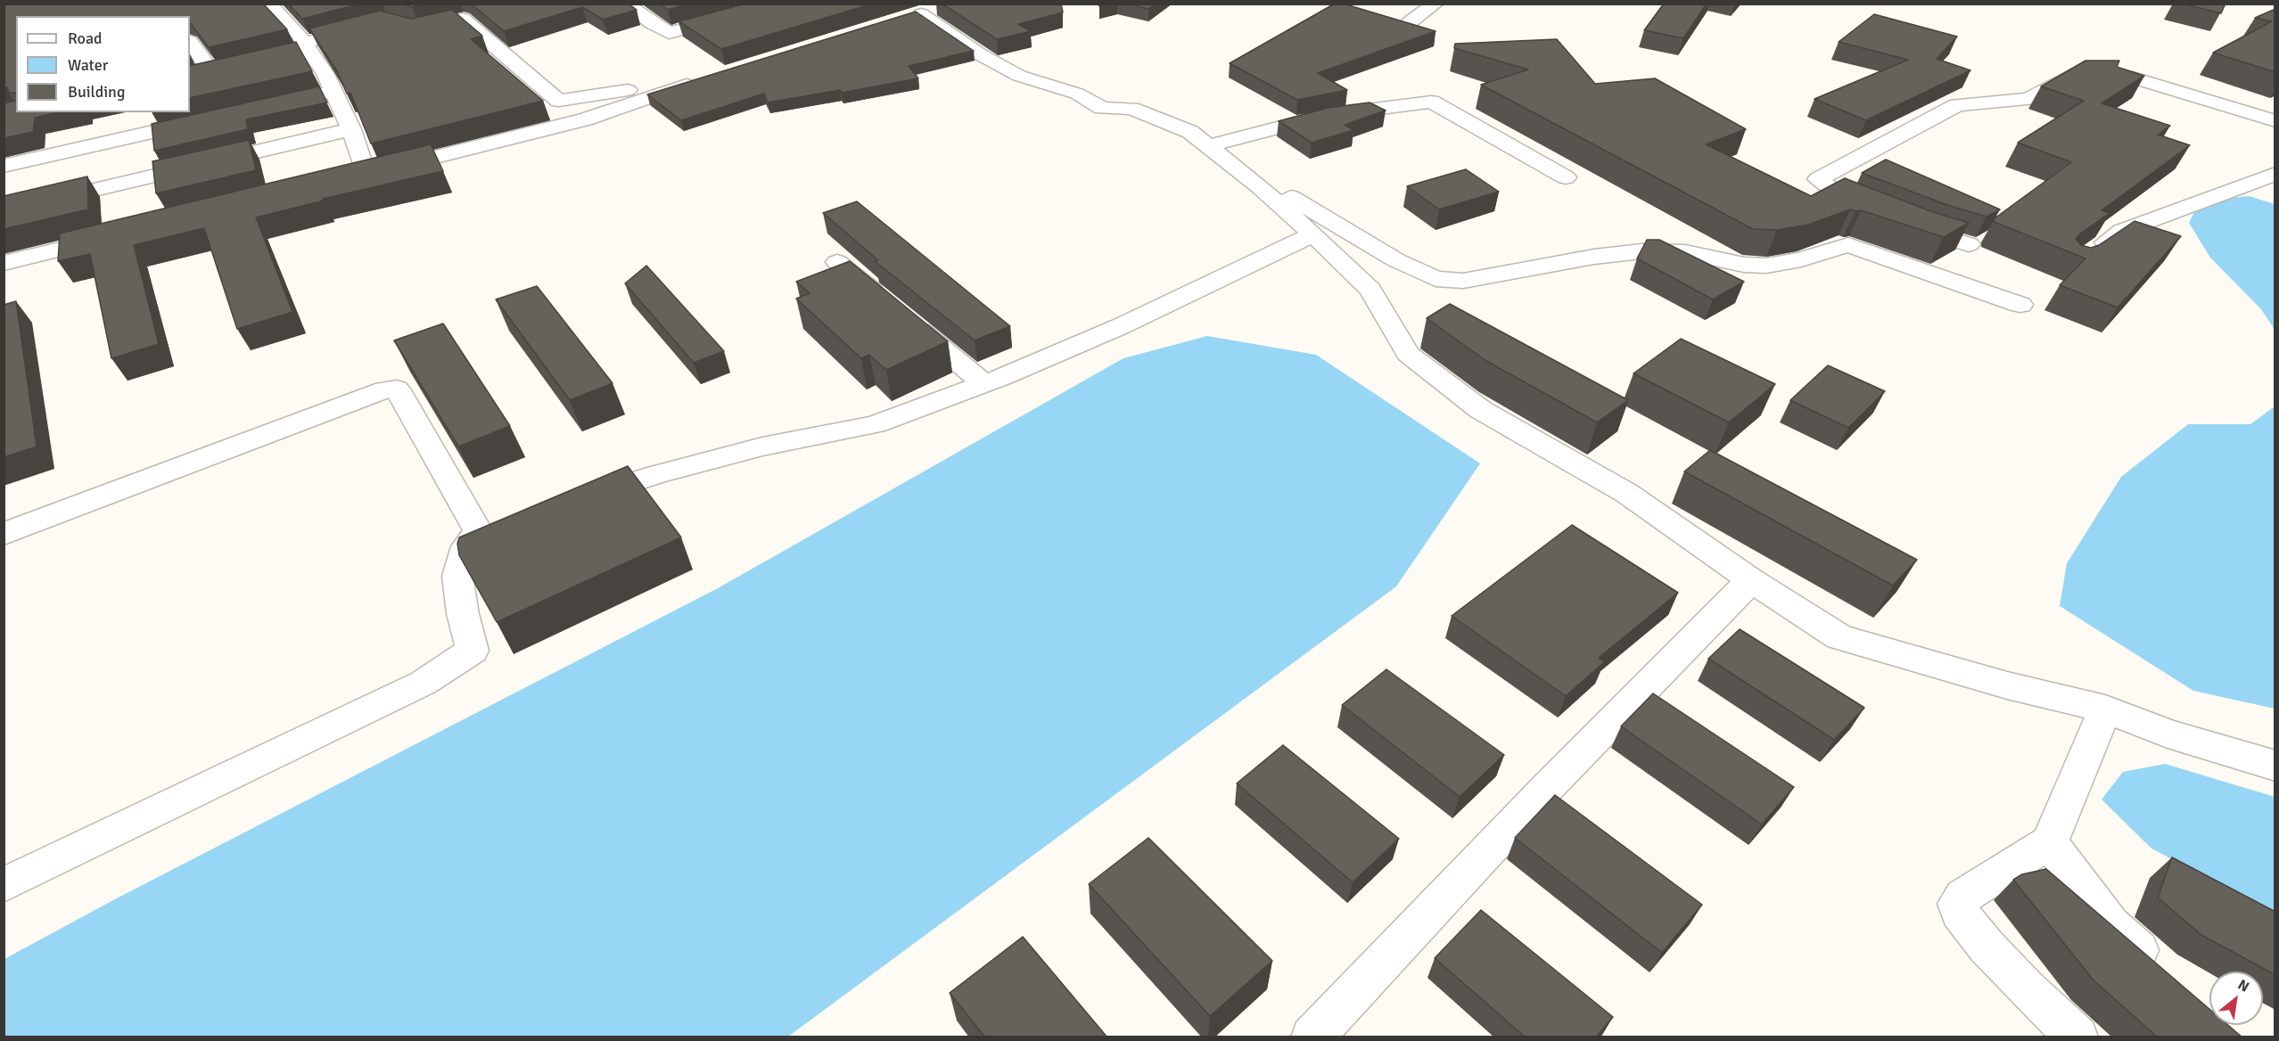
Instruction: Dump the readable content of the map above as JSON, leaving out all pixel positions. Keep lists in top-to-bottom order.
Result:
{
  "legend": ["Road", "Water", "Building"],
  "north": "top right"
}
